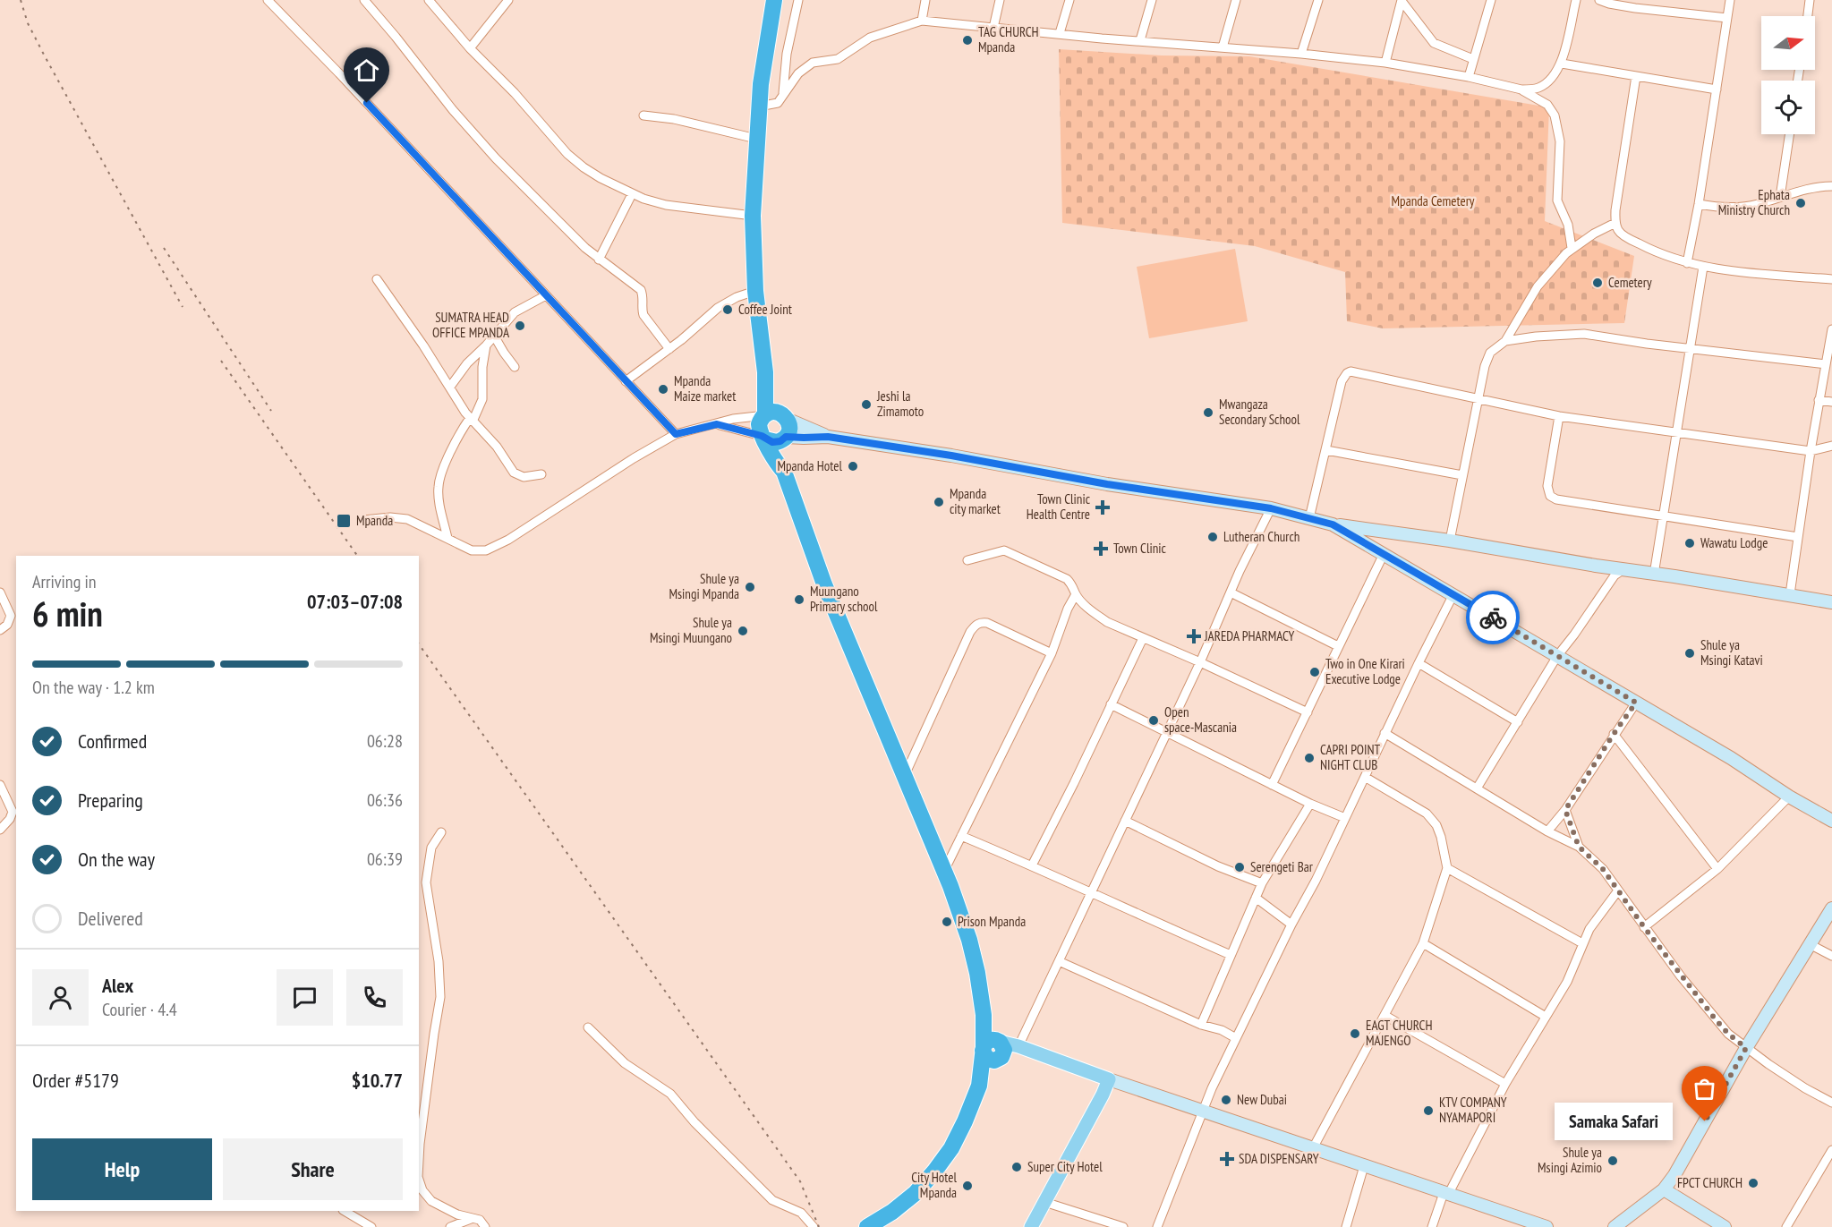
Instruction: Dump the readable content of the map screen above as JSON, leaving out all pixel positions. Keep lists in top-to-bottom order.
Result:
{
  "parks": ["Mpanda Cemetery"],
  "places": {
    "other": [
      "TAG CHURCH Mpanda",
      "Ephata Ministry Church",
      "Cemetery",
      "Coffee Joint",
      "SUMATRA HEAD OFFICE MPANDA",
      "Mpanda Maize market",
      "Jeshi la Zimamoto",
      "Mwangaza Secondary School",
      "Mpanda Hotel",
      "Mpanda city market",
      "Lutheran Church",
      "Wawatu Lodge",
      "Shule ya Msingi Mpanda",
      "Muungano Primary school",
      "Shule ya Msingi Muungano",
      "Shule ya Msingi Katavi",
      "Two in One Kirari Executive Lodge",
      "Open space-Mascania",
      "CAPRI POINT NIGHT CLUB",
      "Serengeti Bar",
      "Prison Mpanda",
      "EAGT CHURCH MAJENGO",
      "New Dubai",
      "KTV COMPANY NYAMAPORI",
      "Samaka Safari",
      "Shule ya Msingi Azimio",
      "Super City Hotel",
      "FPCT CHURCH",
      "City Hotel Mpanda"
    ],
    "health": [
      "Town Clinic Health Centre",
      "Town Clinic",
      "JAREDA PHARMACY",
      "SDA DISPENSARY"
    ],
    "transit": ["Mpanda"]
  },
  "north": "right",
  "page": {
    "heading": ["6 min", "Arriving in", "07:03–07:08"],
    "panel": [
      "Alex",
      "Courier · 4.4",
      "Order #5179",
      "$10.77"
    ],
    "bar": "On the way · 1.2 km",
    "list": [
      ["Confirmed", "06:28"],
      ["Preparing", "06:36"],
      ["On the way", "06:39"],
      "Delivered"
    ],
    "bubble": "Samaka Safari",
    "buttons": ["Help", "Share"]
  }
}
